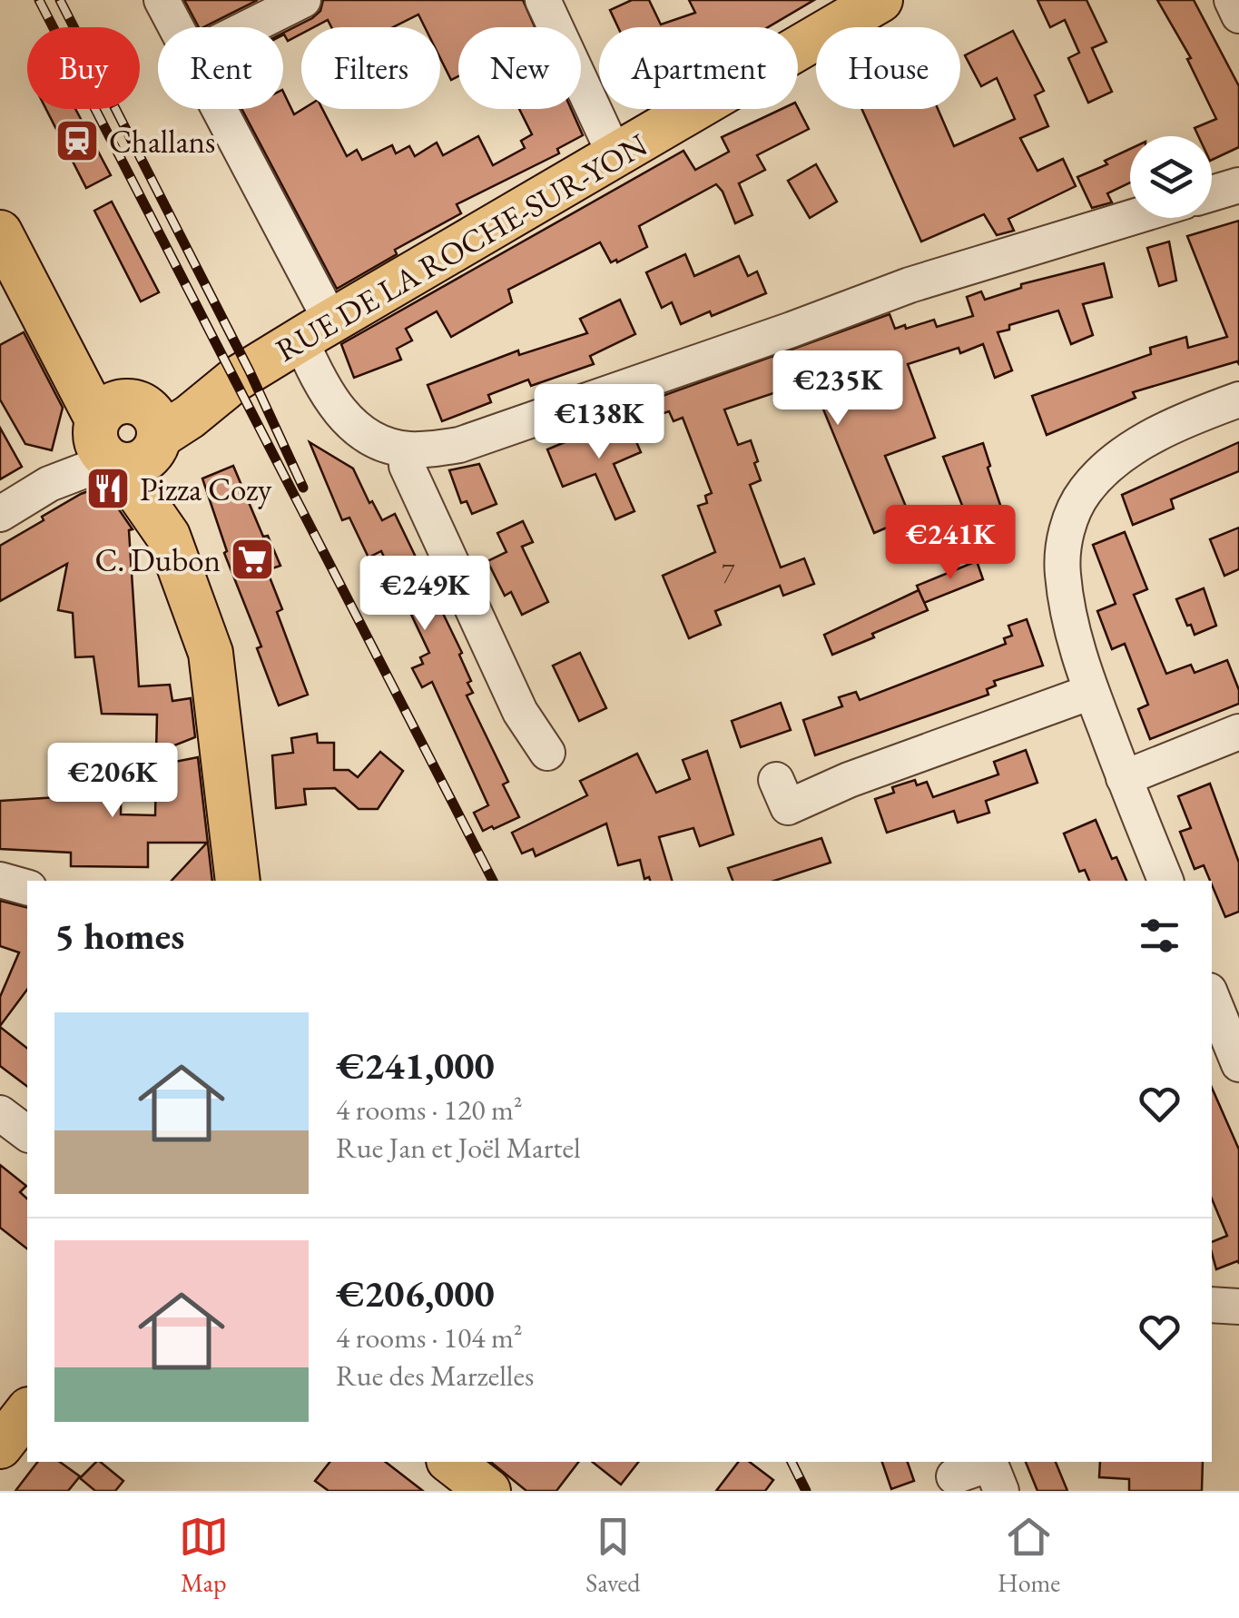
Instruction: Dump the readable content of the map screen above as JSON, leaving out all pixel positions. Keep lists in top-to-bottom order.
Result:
{
  "streets": {
    "main road": ["RUE DE LA ROCHE-SUR-YON"]
  },
  "places": {
    "station": ["Challans"],
    "restaurant": ["Pizza Cozy"],
    "supermarket": ["C. Dubon"]
  },
  "house_numbers": ["7"],
  "page": {
    "chip": [
      "Buy",
      "Rent",
      "Filters",
      "New",
      "Apartment",
      "House"
    ],
    "price": [
      "€235K",
      "€138K",
      "€241K",
      "€249K",
      "€206K"
    ],
    "heading": "5 homes",
    "list": [
      {
        "name": "€241,000",
        "note": "4 rooms · 120 m² · Rue Jan et Joël Martel"
      },
      {
        "name": "€206,000",
        "note": "4 rooms · 104 m² · Rue des Marzelles"
      }
    ],
    "tabs": ["Map", "Saved", "Home"]
  }
}
